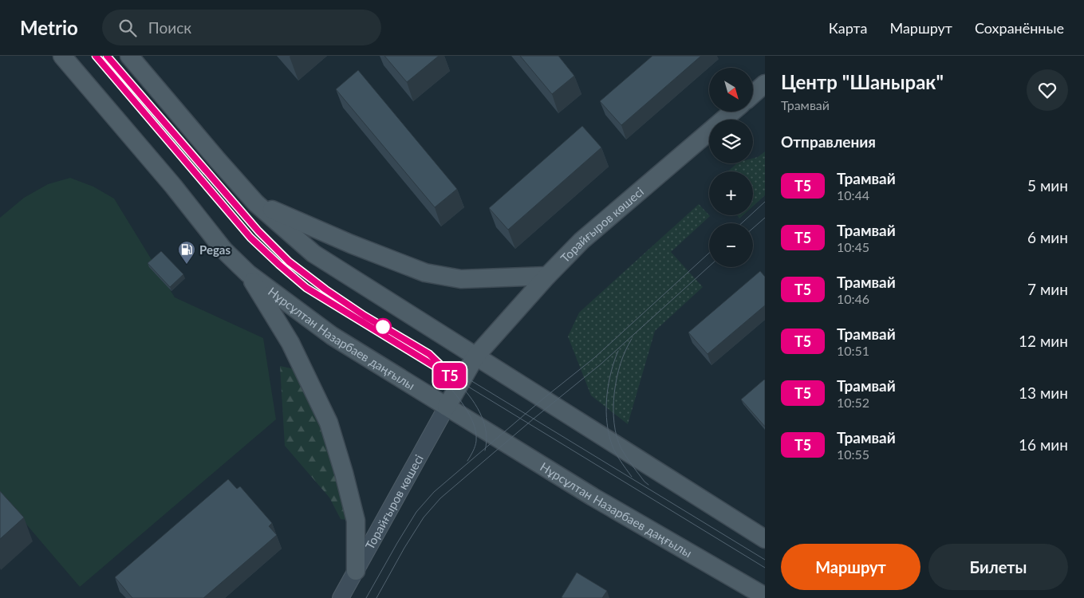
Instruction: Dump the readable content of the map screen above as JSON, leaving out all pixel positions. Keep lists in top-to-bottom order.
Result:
{
  "streets": {
    "main road": ["Торайғыров көшесі", "Нұрсұлтан Назарбаев даңғылы"]
  },
  "crossings": [
    ["Торайғыров көшесі", "Нұрсұлтан Назарбаев даңғылы"]
  ],
  "places": {
    "fuel station": ["Pegas"]
  },
  "lines": ["tram line T5"],
  "north": "bottom right",
  "page": {
    "header": "Metrio",
    "search": "Поиск",
    "nav": ["Карта", "Маршрут", "Сохранённые"],
    "on_map": "T5",
    "heading": [
      ["Центр \"Шанырак\"", "Трамвай"],
      "Отправления"
    ],
    "map_buttons": ["+", "−"],
    "list": [
      {
        "mark": "T5",
        "name": "Трамвай",
        "note": "10:44",
        "value": "5 мин"
      },
      {
        "mark": "T5",
        "name": "Трамвай",
        "note": "10:45",
        "value": "6 мин"
      },
      {
        "mark": "T5",
        "name": "Трамвай",
        "note": "10:46",
        "value": "7 мин"
      },
      {
        "mark": "T5",
        "name": "Трамвай",
        "note": "10:51",
        "value": "12 мин"
      },
      {
        "mark": "T5",
        "name": "Трамвай",
        "note": "10:52",
        "value": "13 мин"
      },
      {
        "mark": "T5",
        "name": "Трамвай",
        "note": "10:55",
        "value": "16 мин"
      }
    ],
    "buttons": ["Маршрут", "Билеты"]
  }
}
